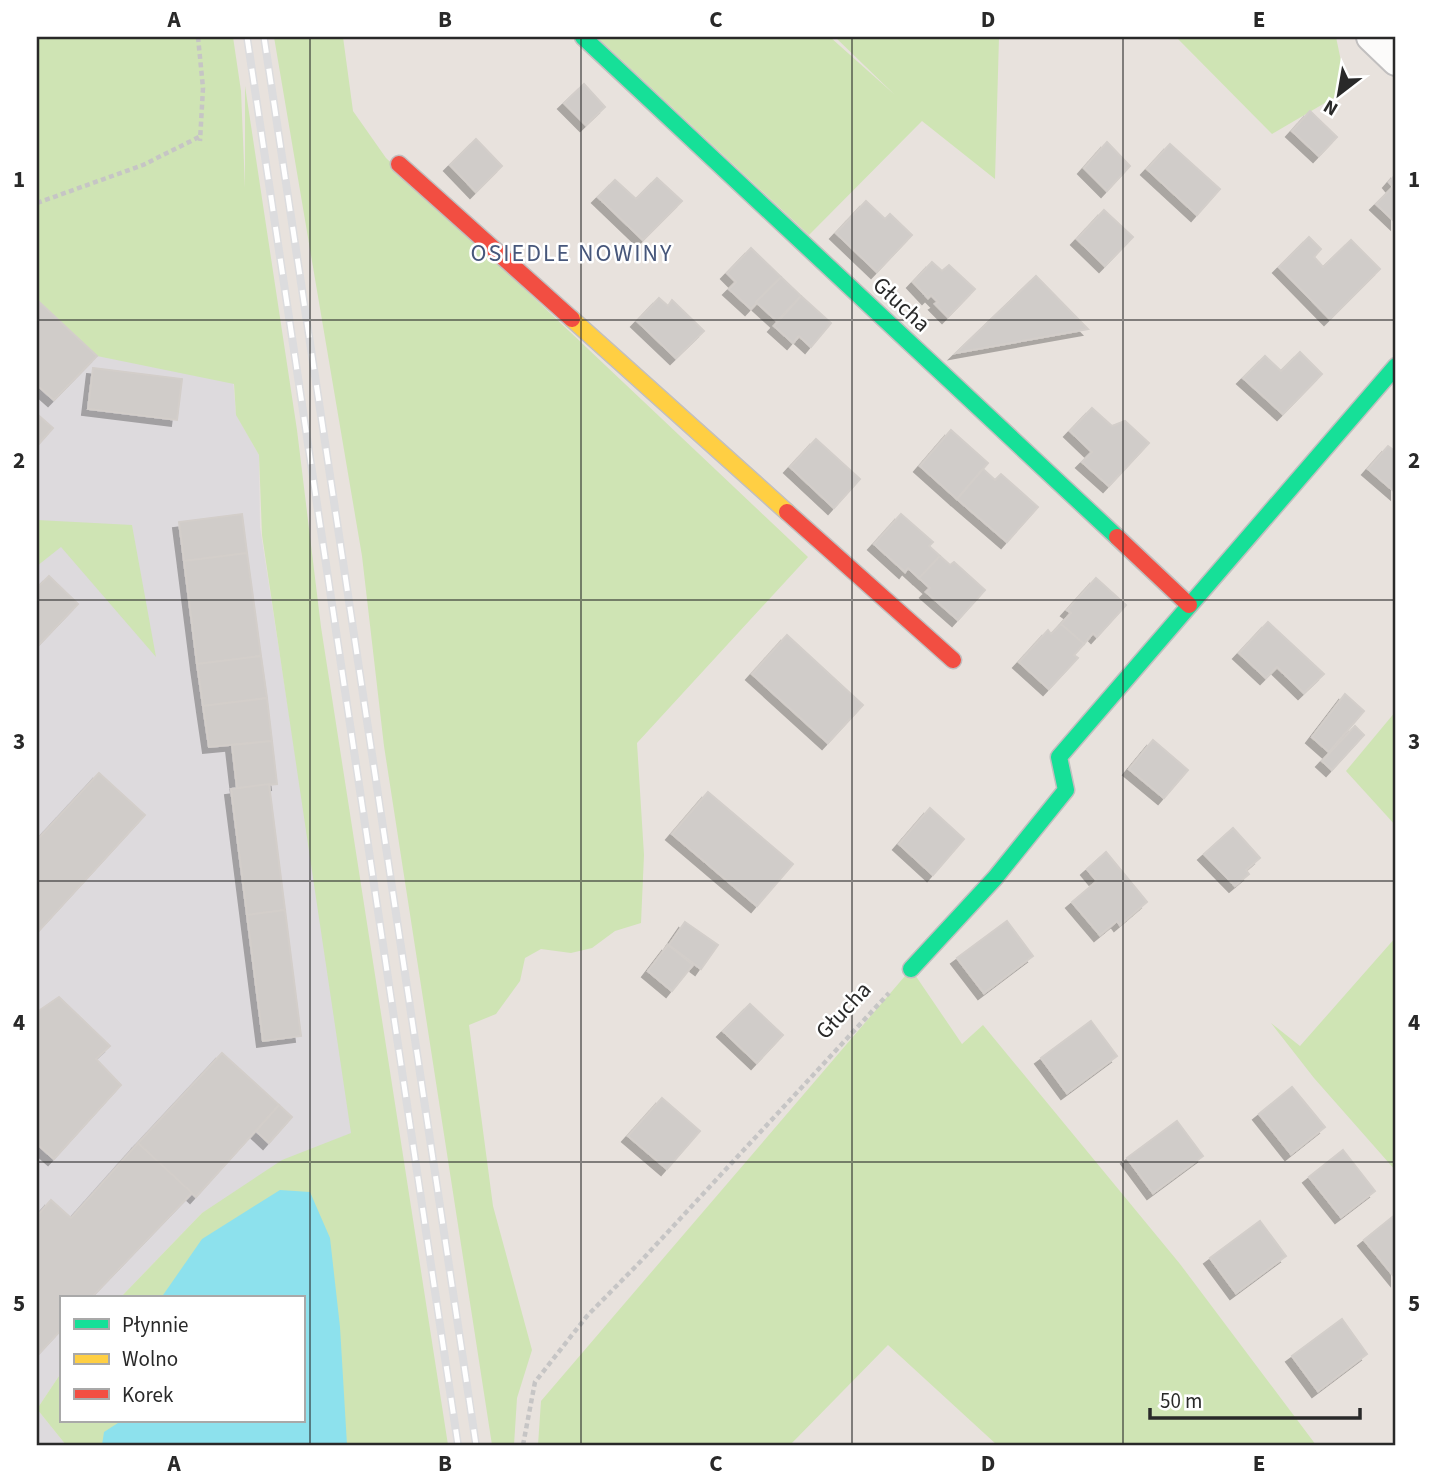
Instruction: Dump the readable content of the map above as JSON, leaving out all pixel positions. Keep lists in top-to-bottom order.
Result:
{
  "streets": {
    "street": ["Głucha"]
  },
  "districts": ["OSIEDLE NOWINY"],
  "legend": ["Płynnie", "Wolno", "Korek"],
  "scale_bar": "50 m",
  "north": "bottom left",
  "grid": {
    "columns": [
      "A",
      "B",
      "C",
      "D",
      "E"
    ],
    "rows": [
      "1",
      "2",
      "3",
      "4",
      "5"
    ]
  }
}
